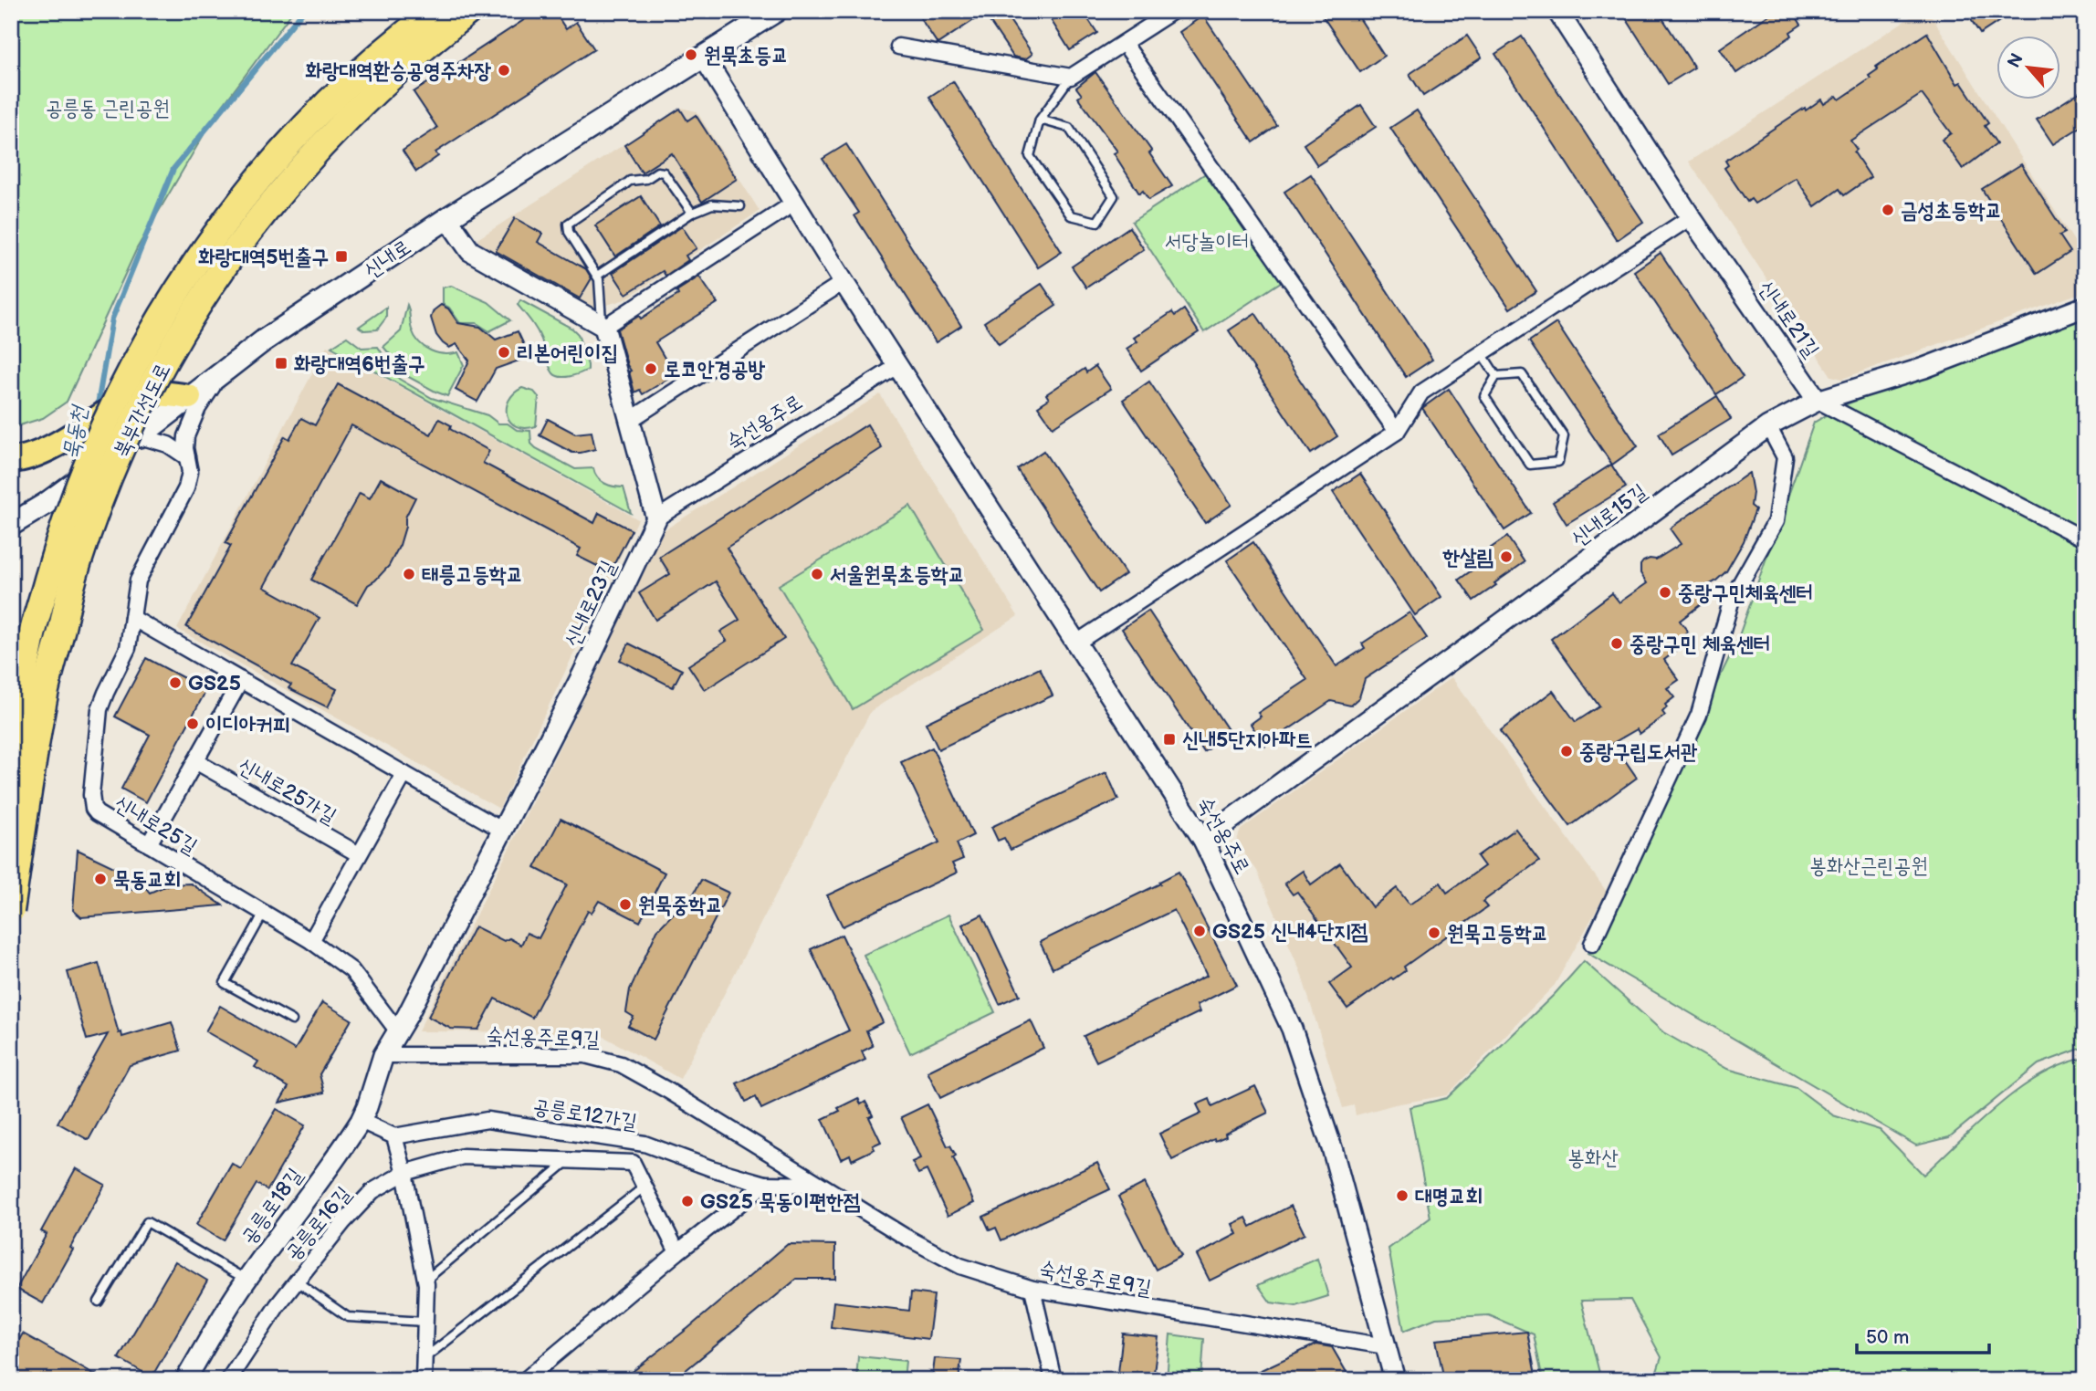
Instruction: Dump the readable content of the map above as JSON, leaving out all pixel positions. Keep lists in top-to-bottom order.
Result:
{
  "streets": {
    "highway": ["북부간선도로"],
    "main road": ["신내로"],
    "street": [
      "신내로21길",
      "숙선옹주로",
      "신내로15길",
      "신내로23길",
      "신내로25가길",
      "신내로25길",
      "숙선옹주로9길",
      "공릉로12가길",
      "공릉로18길",
      "공릉로16길"
    ]
  },
  "crossings": [
    ["신내로", "숙선옹주로"],
    ["신내로", "신내로25길"],
    ["신내로21길", "신내로15길"],
    ["숙선옹주로", "신내로15길"],
    ["숙선옹주로", "신내로23길"],
    ["숙선옹주로", "숙선옹주로9길"],
    ["신내로23길", "신내로25길"],
    ["신내로23길", "숙선옹주로9길"],
    ["신내로23길", "공릉로18길"],
    ["숙선옹주로9길", "공릉로18길"],
    ["공릉로12가길", "공릉로16길"]
  ],
  "water": ["묵동천"],
  "parks": [
    "공릉동 근린공원",
    "서당놀이터",
    "봉화산근린공원",
    "봉화산"
  ],
  "places": {
    "other": [
      "원묵초등교",
      "화랑대역환승공영주차장",
      "금성초등학교",
      "리본어린이집",
      "로코안경공방",
      "한살림",
      "태릉고등학교",
      "서울원묵초등학교",
      "중랑구민체육센터",
      "중랑구민 체육센터",
      "GS25",
      "이디아커피",
      "중랑구립도서관",
      "묵동교회",
      "원묵중학교",
      "GS25 신내4단지점",
      "원묵고등학교",
      "대명교회",
      "GS25 묵동이편한점"
    ],
    "transit": ["화랑대역5번출구", "화랑대역6번출구", "신내5단지아파트"]
  },
  "scale_bar": "50 m",
  "north": "top left"
}
